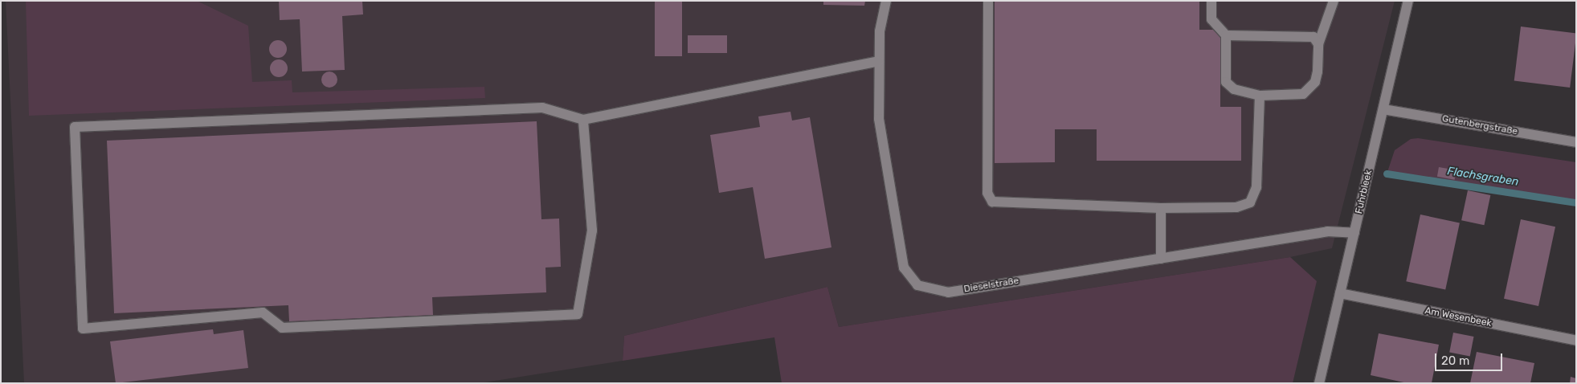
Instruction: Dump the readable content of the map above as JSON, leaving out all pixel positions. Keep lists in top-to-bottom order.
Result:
{
  "streets": {
    "street": [
      "Gutenbergstraße",
      "Fuhrbleek",
      "Dieselstraße",
      "Am Wesenbeek"
    ]
  },
  "crossings": [
    ["Gutenbergstraße", "Fuhrbleek"],
    ["Fuhrbleek", "Dieselstraße"],
    ["Fuhrbleek", "Am Wesenbeek"]
  ],
  "water": ["Flachsgraben"],
  "scale_bar": "20 m"
}
